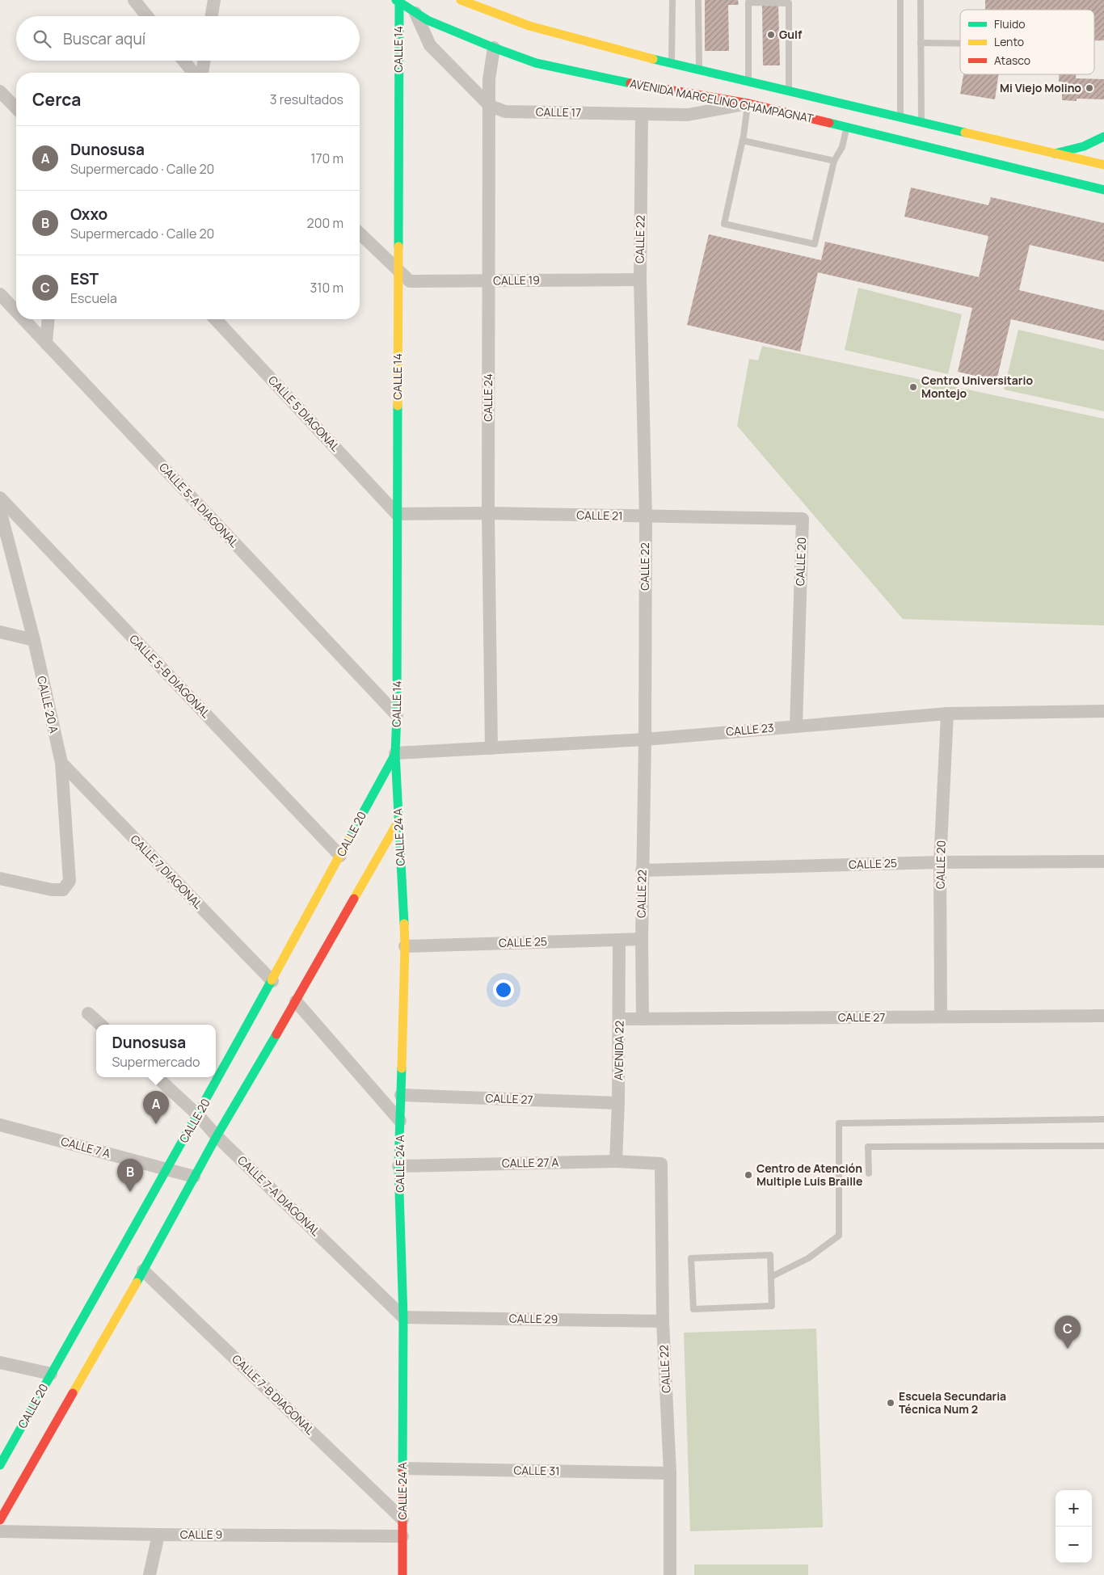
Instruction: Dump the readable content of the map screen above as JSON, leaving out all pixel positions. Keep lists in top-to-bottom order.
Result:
{
  "streets": {
    "street": [
      "CALLE 14",
      "AVENIDA MARCELINO CHAMPAGNAT",
      "CALLE 17",
      "CALLE 22",
      "CALLE 19",
      "CALLE 24",
      "CALLE 5 DIAGONAL",
      "CALLE 5-A DIAGONAL",
      "CALLE 21",
      "CALLE 20",
      "CALLE 5-B DIAGONAL",
      "CALLE 20 A",
      "CALLE 23",
      "CALLE 24 A",
      "CALLE 25",
      "CALLE 7 DIAGONAL",
      "CALLE 27",
      "AVENIDA 22",
      "CALLE 7 A",
      "CALLE 27 A",
      "CALLE 7-A DIAGONAL",
      "CALLE 29",
      "CALLE 7-B DIAGONAL",
      "CALLE 31",
      "CALLE 9"
    ]
  },
  "crossings": [
    ["CALLE 14", "AVENIDA MARCELINO CHAMPAGNAT"],
    ["CALLE 14", "CALLE 19"],
    ["CALLE 14", "CALLE 5 DIAGONAL"],
    ["CALLE 14", "CALLE 5-A DIAGONAL"],
    ["CALLE 14", "CALLE 21"],
    ["CALLE 14", "CALLE 20"],
    ["CALLE 14", "CALLE 23"],
    ["CALLE 14", "CALLE 24 A"],
    ["AVENIDA MARCELINO CHAMPAGNAT", "CALLE 17"],
    ["AVENIDA MARCELINO CHAMPAGNAT", "CALLE 24"],
    ["CALLE 17", "CALLE 22"],
    ["CALLE 17", "CALLE 24"],
    ["CALLE 22", "CALLE 19"],
    ["CALLE 22", "CALLE 21"],
    ["CALLE 22", "CALLE 23"],
    ["CALLE 22", "CALLE 25"],
    ["CALLE 22", "CALLE 27"],
    ["CALLE 22", "CALLE 27 A"],
    ["CALLE 22", "CALLE 29"],
    ["CALLE 22", "CALLE 31"],
    ["CALLE 19", "CALLE 24"],
    ["CALLE 24", "CALLE 21"],
    ["CALLE 24", "CALLE 23"],
    ["CALLE 5 DIAGONAL", "CALLE 21"],
    ["CALLE 21", "CALLE 20"],
    ["CALLE 20", "CALLE 5-B DIAGONAL"],
    ["CALLE 20", "CALLE 23"],
    ["CALLE 20", "CALLE 24 A"],
    ["CALLE 20", "CALLE 25"],
    ["CALLE 20", "CALLE 7 DIAGONAL"],
    ["CALLE 20", "CALLE 27"],
    ["CALLE 20", "CALLE 7 A"],
    ["CALLE 20", "CALLE 7-A DIAGONAL"],
    ["CALLE 20 A", "CALLE 7 DIAGONAL"],
    ["CALLE 23", "CALLE 24 A"],
    ["CALLE 24 A", "CALLE 25"],
    ["CALLE 24 A", "CALLE 27"],
    ["CALLE 24 A", "CALLE 27 A"],
    ["CALLE 24 A", "CALLE 7-A DIAGONAL"],
    ["CALLE 24 A", "CALLE 29"],
    ["CALLE 24 A", "CALLE 7-B DIAGONAL"],
    ["CALLE 24 A", "CALLE 31"],
    ["CALLE 24 A", "CALLE 9"],
    ["CALLE 25", "AVENIDA 22"],
    ["CALLE 27", "AVENIDA 22"],
    ["AVENIDA 22", "CALLE 27 A"],
    ["CALLE 7-A DIAGONAL", "CALLE 29"]
  ],
  "places": [
    "Gulf",
    "Mi Viejo Molino",
    "Centro Universitario Montejo",
    "Centro de Atención Multiple Luis Braille",
    "Escuela Secundaria Técnica Num 2"
  ],
  "legend": ["Fluido", "Lento", "Atasco"],
  "page": {
    "search": "Buscar aquí",
    "heading": ["Cerca", "3 resultados"],
    "list": [
      {
        "mark": "A",
        "name": "Dunosusa",
        "note": "Supermercado · Calle 20",
        "value": "170 m"
      },
      {
        "mark": "B",
        "name": "Oxxo",
        "note": "Supermercado · Calle 20",
        "value": "200 m"
      },
      {
        "mark": "C",
        "name": "EST",
        "note": "Escuela",
        "value": "310 m"
      }
    ],
    "popup": ["Dunosusa", "Supermercado"],
    "pins": ["A", "B", "C"],
    "map_buttons": ["+", "−"]
  }
}
